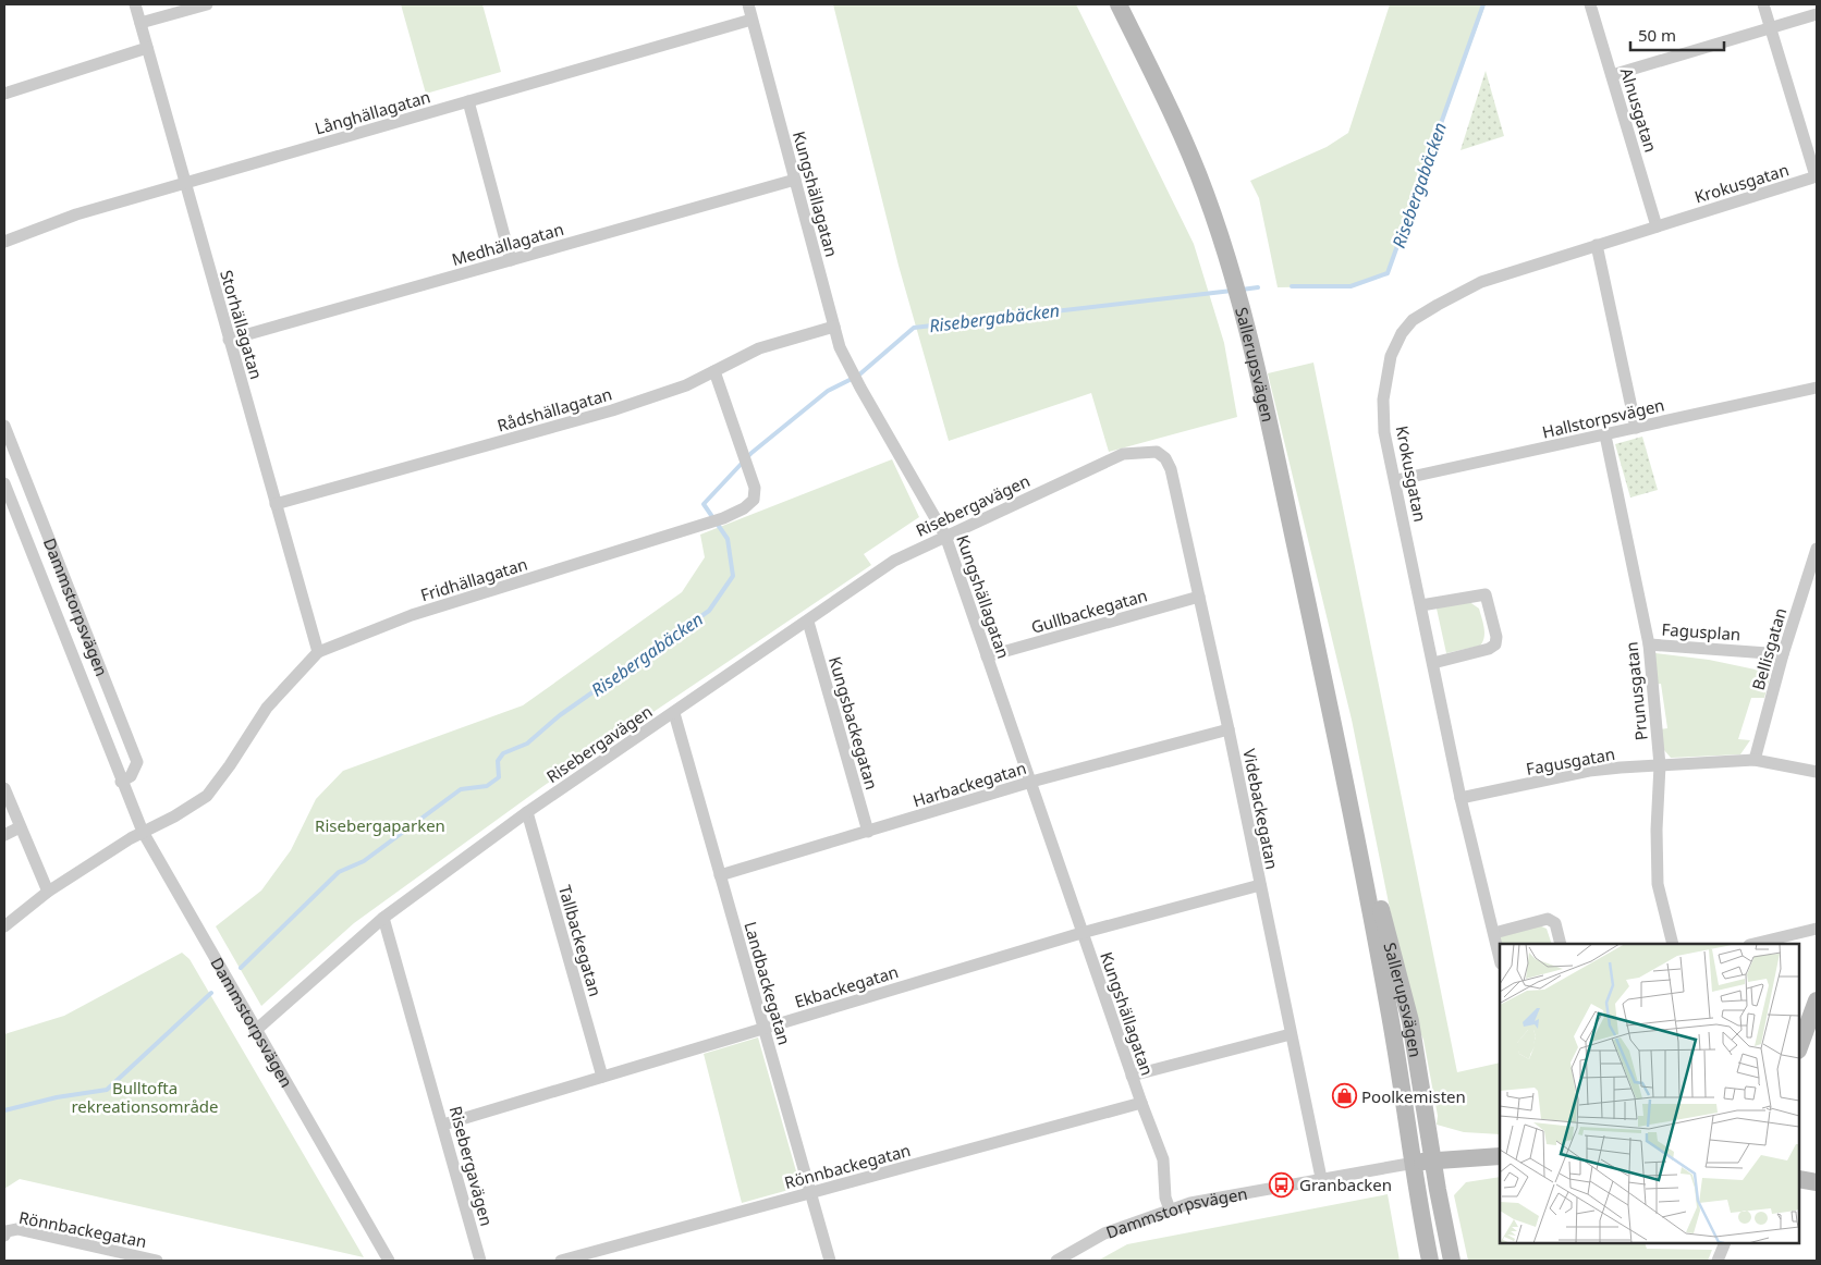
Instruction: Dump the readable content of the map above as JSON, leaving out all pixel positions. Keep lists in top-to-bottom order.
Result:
{
  "streets": {
    "main road": ["Sallerupsvägen", "Dammstorpsvägen"],
    "street": [
      "Alnusgatan",
      "Långhällagatan",
      "Krokusgatan",
      "Kungshällagatan",
      "Medhällagatan",
      "Storhällagatan",
      "Rådshällagatan",
      "Hallstorpsvägen",
      "Risebergavägen",
      "Fridhällagatan",
      "Gullbackegatan",
      "Fagusplan",
      "Bellisgatan",
      "Prunusgatan",
      "Kungsbackegatan",
      "Fagusgatan",
      "Harbackegatan",
      "Videbackegatan",
      "Tallbackegatan",
      "Landbackegatan",
      "Ekbackegatan",
      "Rönnbackegatan"
    ]
  },
  "crossings": [
    ["Alnusgatan", "Krokusgatan"],
    ["Långhällagatan", "Kungshällagatan"],
    ["Långhällagatan", "Storhällagatan"],
    ["Krokusgatan", "Hallstorpsvägen"],
    ["Krokusgatan", "Fagusgatan"],
    ["Kungshällagatan", "Medhällagatan"],
    ["Kungshällagatan", "Rådshällagatan"],
    ["Kungshällagatan", "Risebergavägen"],
    ["Kungshällagatan", "Dammstorpsvägen"],
    ["Kungshällagatan", "Gullbackegatan"],
    ["Kungshällagatan", "Harbackegatan"],
    ["Kungshällagatan", "Ekbackegatan"],
    ["Kungshällagatan", "Rönnbackegatan"],
    ["Medhällagatan", "Storhällagatan"],
    ["Storhällagatan", "Rådshällagatan"],
    ["Storhällagatan", "Fridhällagatan"],
    ["Sallerupsvägen", "Dammstorpsvägen"],
    ["Rådshällagatan", "Fridhällagatan"],
    ["Hallstorpsvägen", "Prunusgatan"],
    ["Risebergavägen", "Kungsbackegatan"],
    ["Risebergavägen", "Videbackegatan"],
    ["Risebergavägen", "Tallbackegatan"],
    ["Risebergavägen", "Landbackegatan"],
    ["Risebergavägen", "Ekbackegatan"],
    ["Fridhällagatan", "Dammstorpsvägen"],
    ["Dammstorpsvägen", "Videbackegatan"],
    ["Gullbackegatan", "Videbackegatan"],
    ["Fagusplan", "Bellisgatan"],
    ["Fagusplan", "Prunusgatan"],
    ["Bellisgatan", "Fagusgatan"],
    ["Prunusgatan", "Fagusgatan"],
    ["Kungsbackegatan", "Harbackegatan"],
    ["Harbackegatan", "Videbackegatan"],
    ["Harbackegatan", "Landbackegatan"],
    ["Videbackegatan", "Ekbackegatan"],
    ["Tallbackegatan", "Ekbackegatan"],
    ["Landbackegatan", "Ekbackegatan"],
    ["Landbackegatan", "Rönnbackegatan"]
  ],
  "water": ["Risebergabäcken"],
  "parks": ["Risebergaparken", "Bulltofta rekreationsområde"],
  "places": {
    "shop": ["Poolkemisten"],
    "bus stop": ["Granbacken"]
  },
  "scale_bar": "50 m"
}
